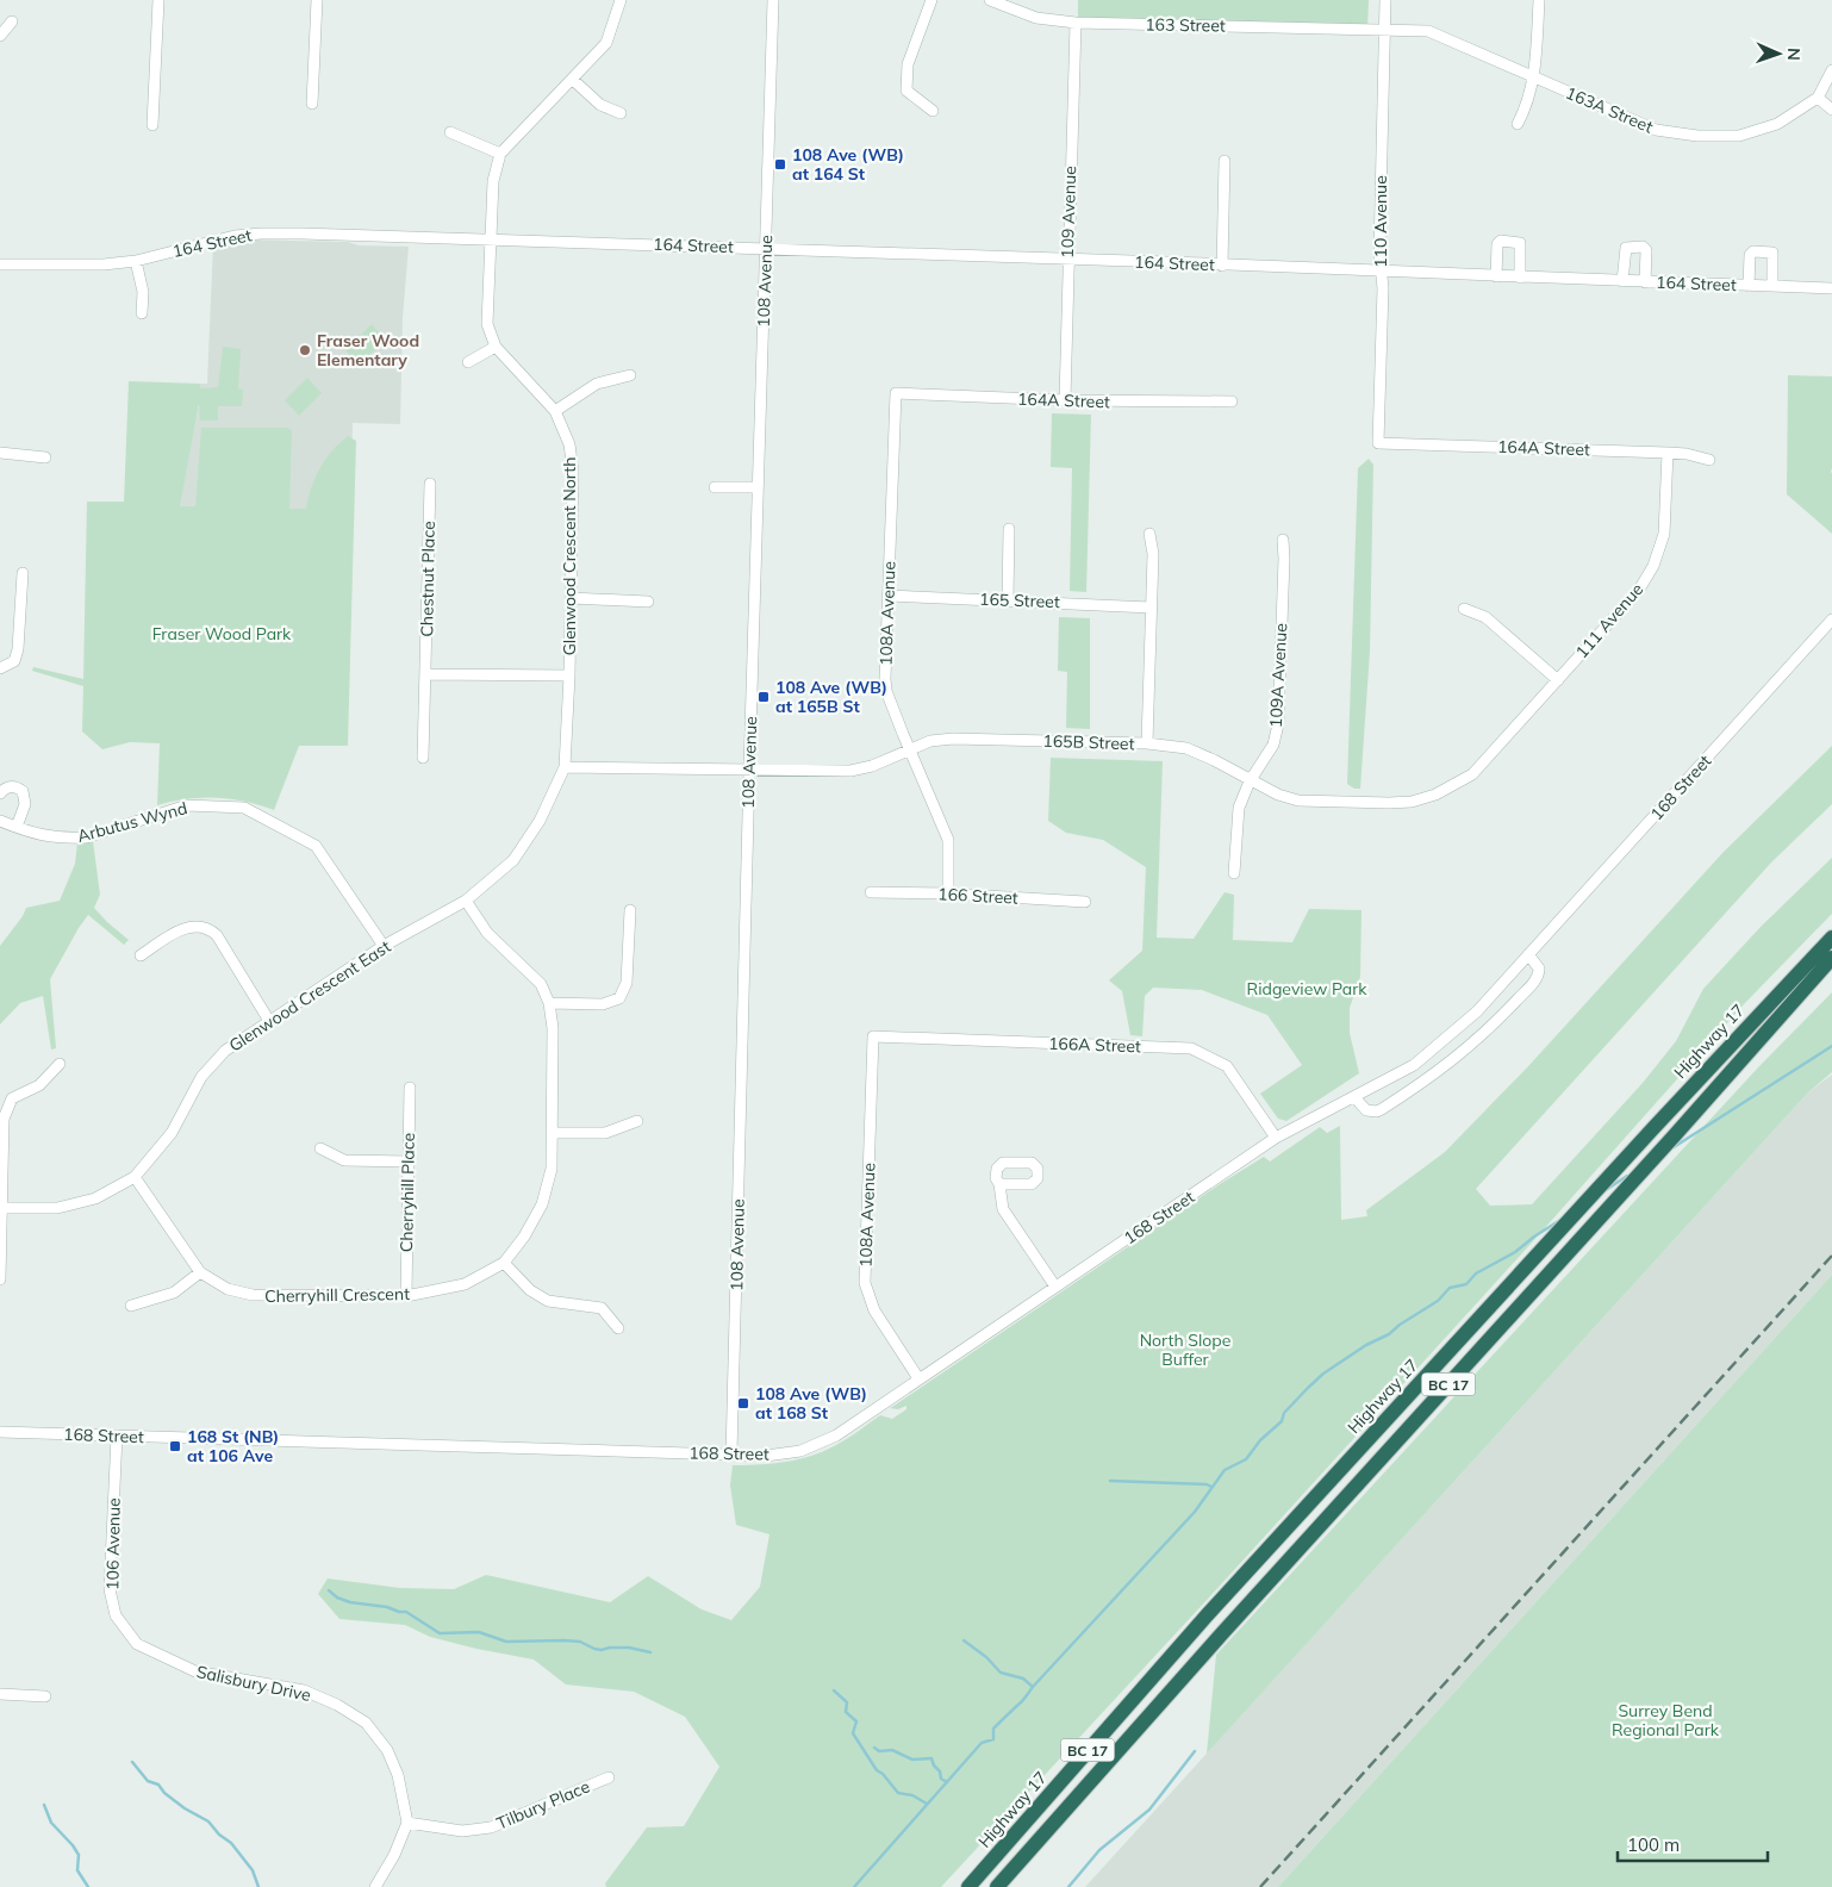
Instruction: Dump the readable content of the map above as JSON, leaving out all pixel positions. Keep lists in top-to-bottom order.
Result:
{
  "streets": {
    "highway": ["Highway 17", "BC 17"],
    "street": [
      "163 Street",
      "163A Street",
      "109 Avenue",
      "110 Avenue",
      "164 Street",
      "108 Avenue",
      "164A Street",
      "Glenwood Crescent North",
      "Chestnut Place",
      "165 Street",
      "108A Avenue",
      "111 Avenue",
      "109A Avenue",
      "165B Street",
      "168 Street",
      "Arbutus Wynd",
      "166 Street",
      "Glenwood Crescent East",
      "166A Street",
      "Cherryhill Place",
      "Cherryhill Crescent",
      "106 Avenue",
      "Salisbury Drive",
      "Tilbury Place"
    ]
  },
  "crossings": [
    ["163 Street", "163A Street"],
    ["163 Street", "109 Avenue"],
    ["163 Street", "110 Avenue"],
    ["163A Street", "110 Avenue"],
    ["109 Avenue", "164 Street"],
    ["109 Avenue", "164A Street"],
    ["110 Avenue", "164 Street"],
    ["110 Avenue", "164A Street"],
    ["164 Street", "108 Avenue"],
    ["164 Street", "Glenwood Crescent North"],
    ["108 Avenue", "165B Street"],
    ["108 Avenue", "168 Street"],
    ["164A Street", "108A Avenue"],
    ["164A Street", "111 Avenue"],
    ["Glenwood Crescent North", "165B Street"],
    ["Glenwood Crescent North", "Glenwood Crescent East"],
    ["Glenwood Crescent North", "Cherryhill Crescent"],
    ["165 Street", "108A Avenue"],
    ["108A Avenue", "165B Street"],
    ["108A Avenue", "168 Street"],
    ["108A Avenue", "166 Street"],
    ["108A Avenue", "166A Street"],
    ["111 Avenue", "165B Street"],
    ["109A Avenue", "165B Street"],
    ["168 Street", "166A Street"],
    ["168 Street", "106 Avenue"],
    ["Arbutus Wynd", "Glenwood Crescent East"],
    ["Glenwood Crescent East", "Cherryhill Crescent"],
    ["Cherryhill Place", "Cherryhill Crescent"],
    ["106 Avenue", "Salisbury Drive"],
    ["Salisbury Drive", "Tilbury Place"]
  ],
  "parks": [
    "Fraser Wood Park",
    "Ridgeview Park",
    "North Slope Buffer",
    "Surrey Bend Regional Park"
  ],
  "places": {
    "transit": [
      "108 Ave (WB) at 164 St",
      "108 Ave (WB) at 165B St",
      "108 Ave (WB) at 168 St",
      "168 St (NB) at 106 Ave"
    ],
    "other": ["Fraser Wood Elementary"]
  },
  "scale_bar": "100 m",
  "north": "right"
}
